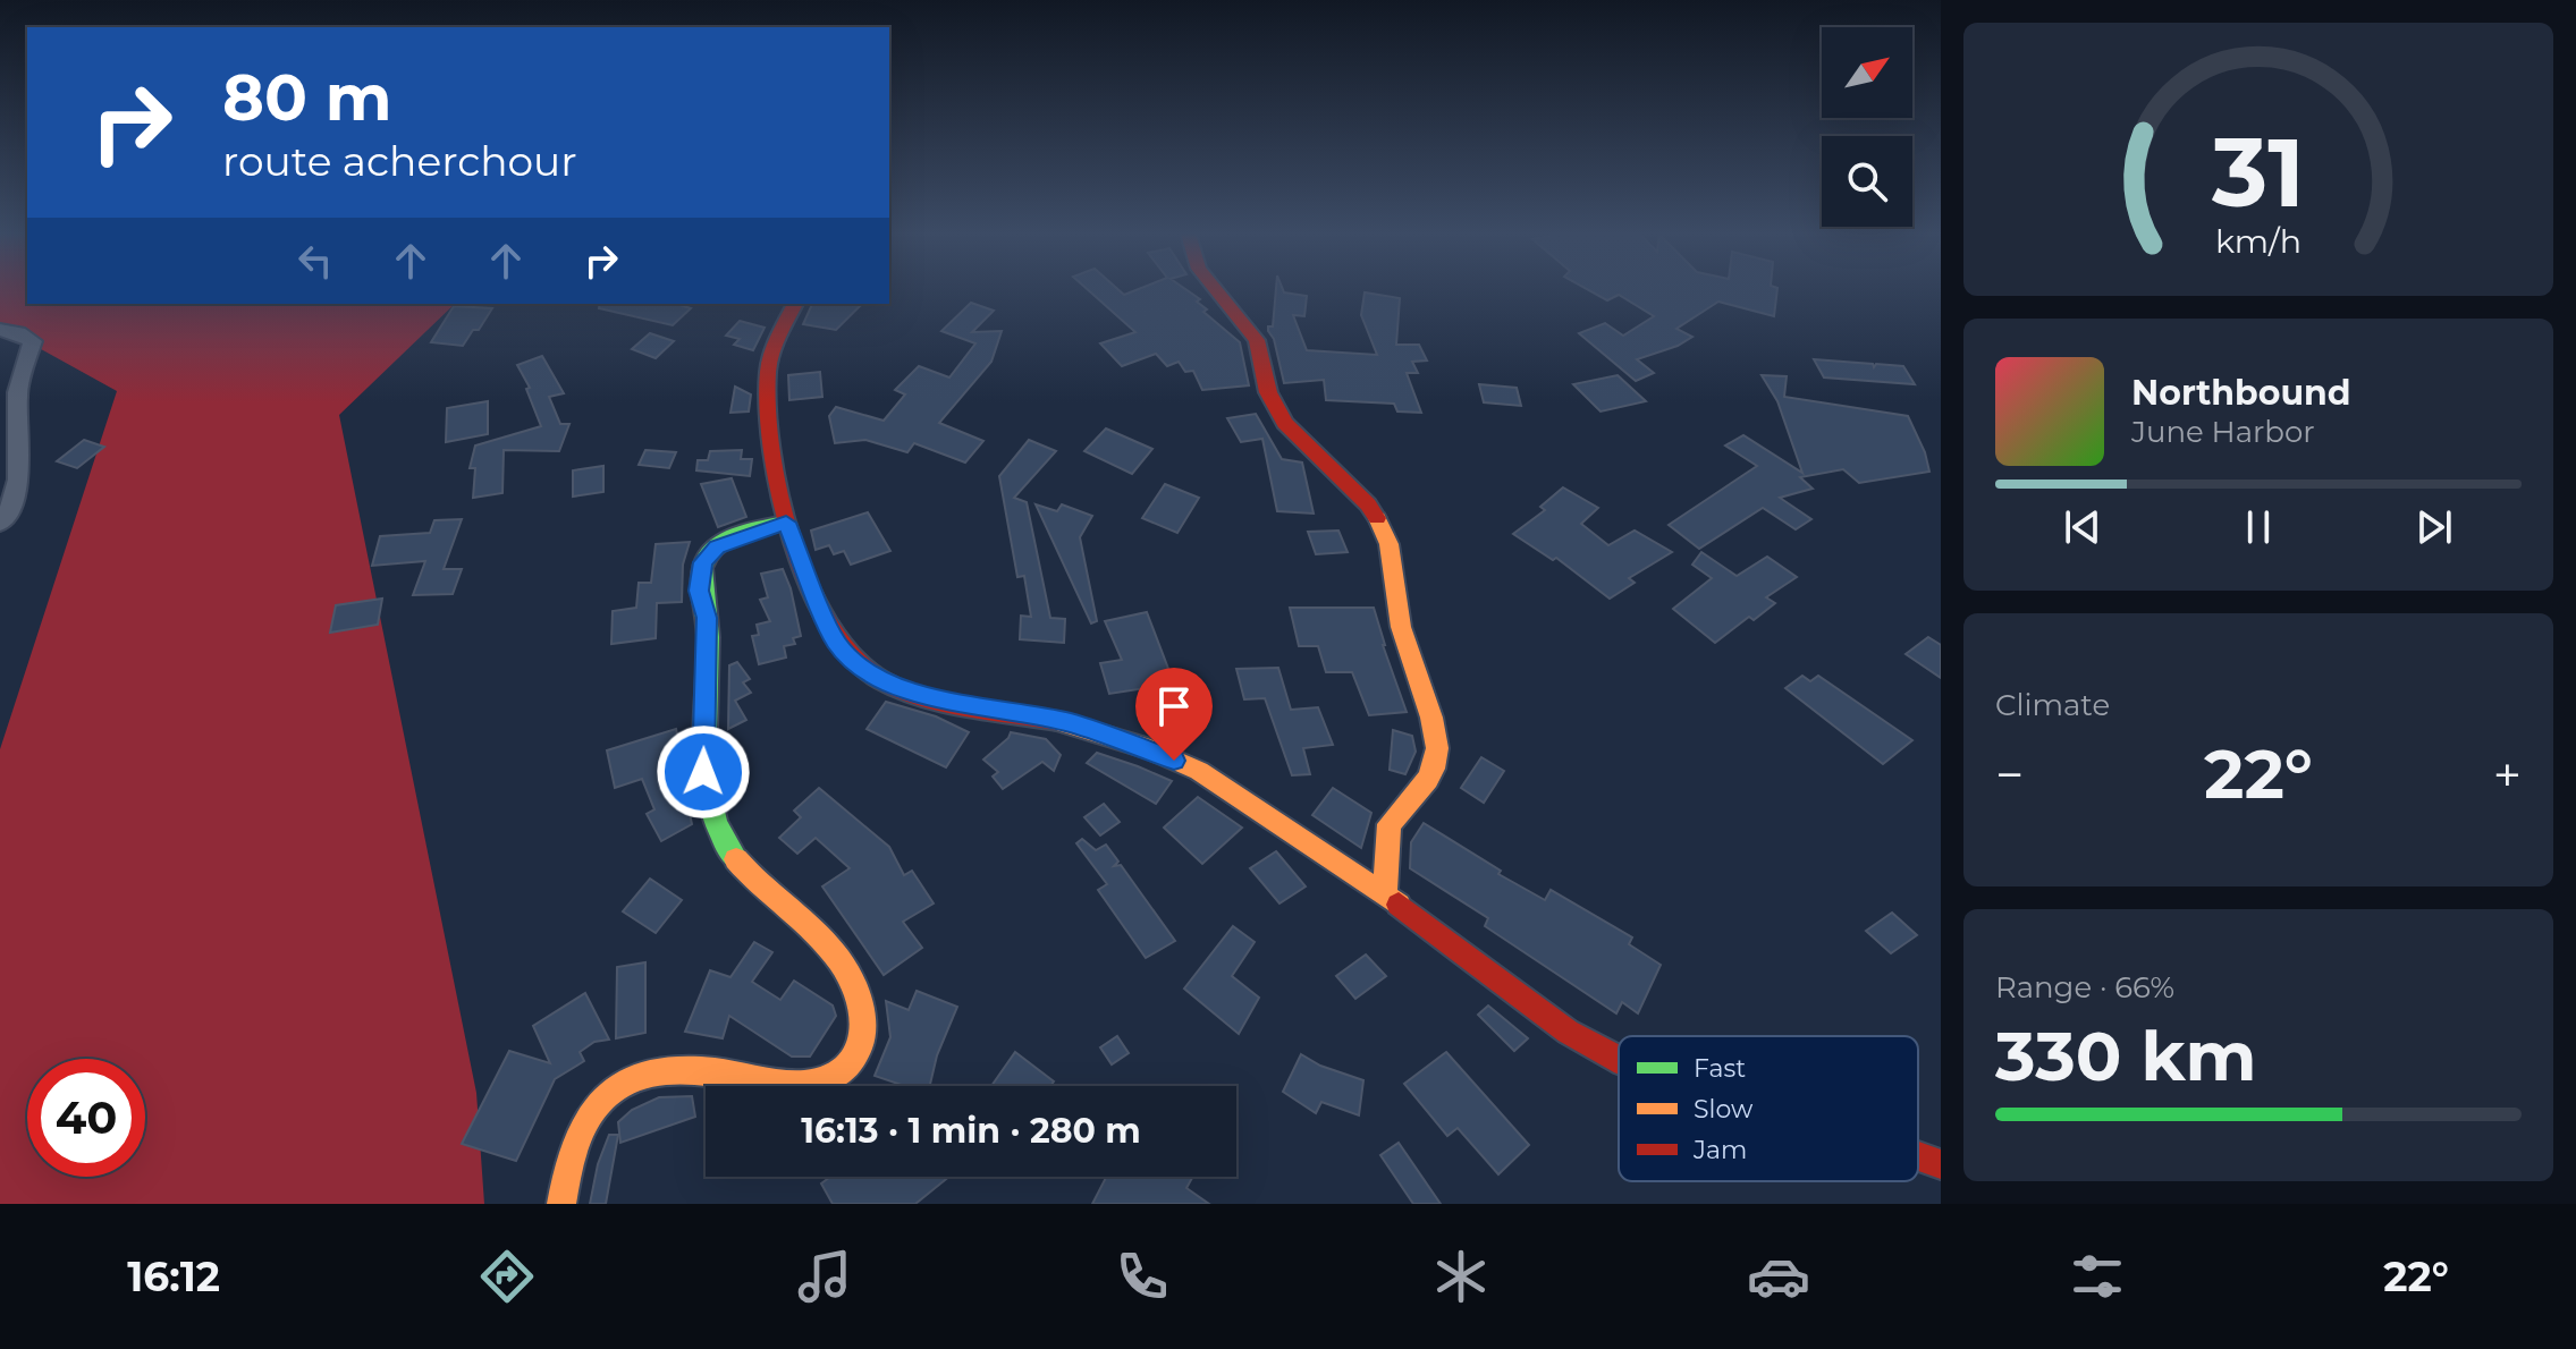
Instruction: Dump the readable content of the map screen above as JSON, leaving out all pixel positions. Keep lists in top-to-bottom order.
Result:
{
  "legend": ["Fast", "Slow", "Jam"],
  "north": "top right",
  "page": {
    "turn": ["80 m", "route acherchour"],
    "song": ["Northbound", "June Harbor"],
    "tile": [
      "Climate",
      ["Range · 66%", "330 km"]
    ],
    "heat": ["−", "22°", "+"],
    "limit": "40",
    "trip": "16:13 · 1 min · 280 m",
    "tabs": ["16:12", "22°"],
    "gauge": ["31", "km/h"]
  }
}
